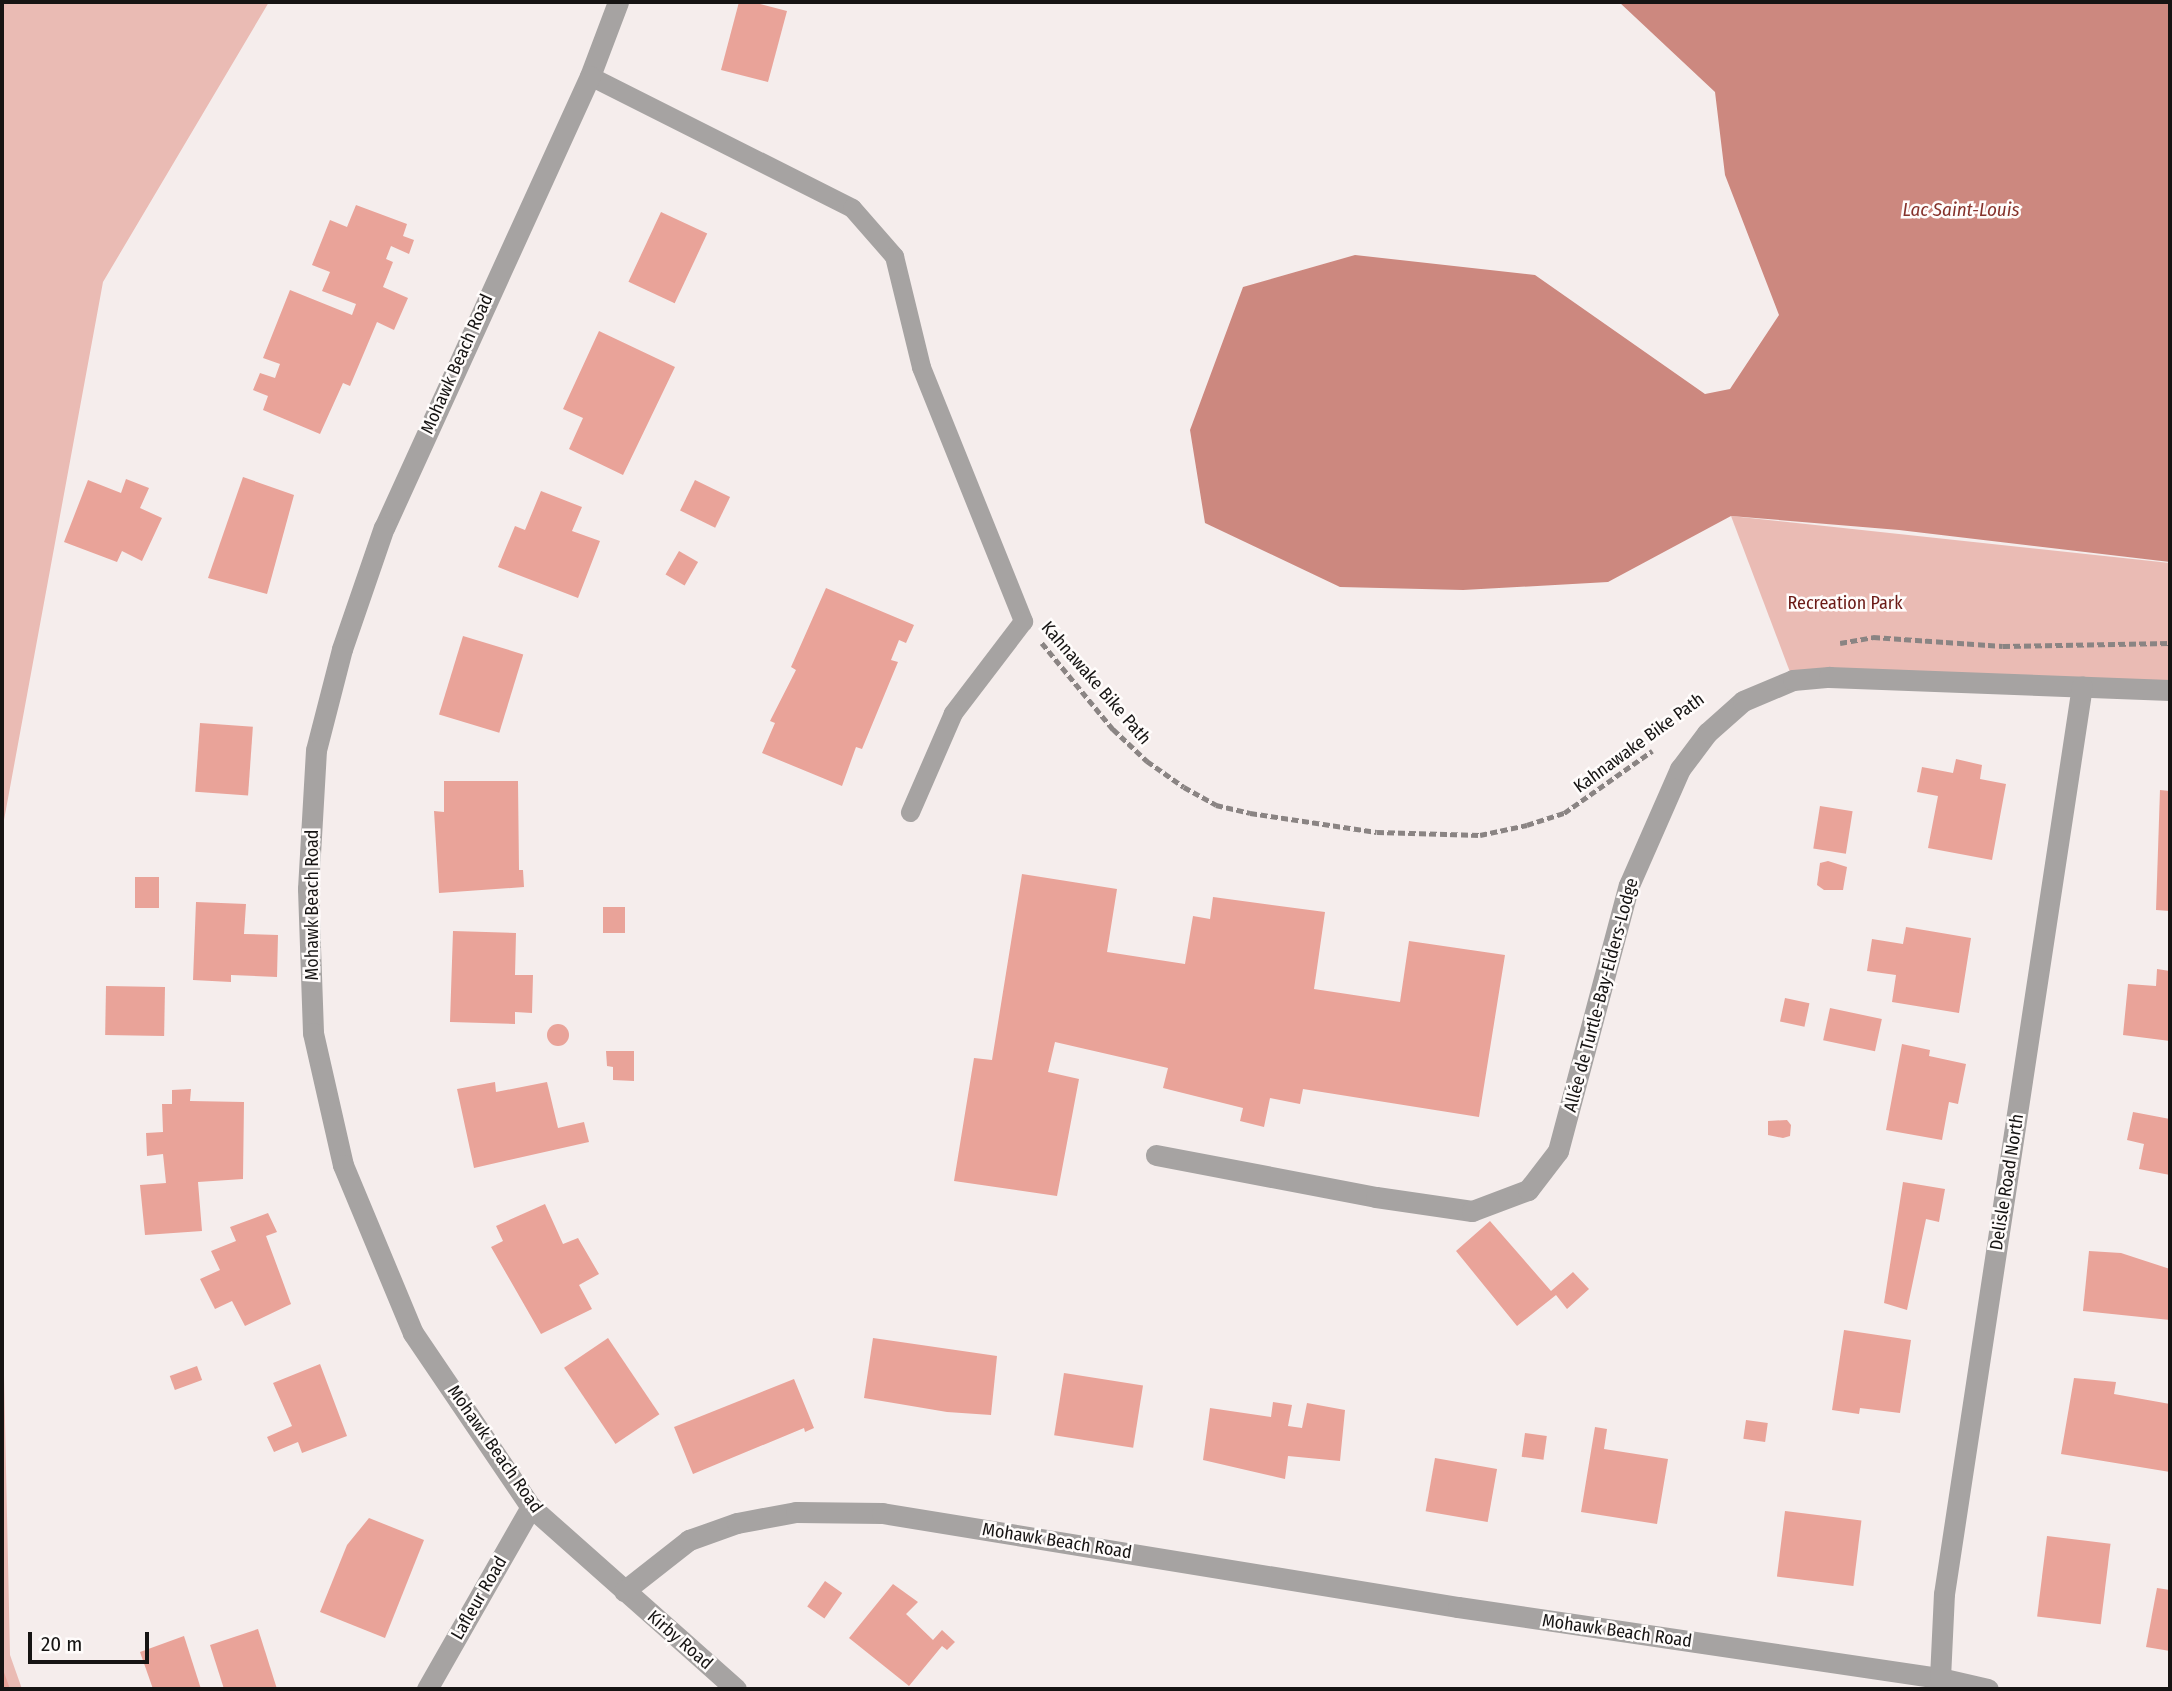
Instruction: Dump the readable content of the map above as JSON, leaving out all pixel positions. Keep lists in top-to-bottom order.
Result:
{
  "streets": {
    "street": [
      "Mohawk Beach Road",
      "Allée de Turtle-Bay-Elders-Lodge",
      "Delisle Road North",
      "Lafleur Road",
      "Kirby Road"
    ],
    "path": ["Kahnawake Bike Path"]
  },
  "crossings": [
    ["Mohawk Beach Road", "Delisle Road North"],
    ["Mohawk Beach Road", "Lafleur Road"],
    ["Mohawk Beach Road", "Kirby Road"],
    ["Allée de Turtle-Bay-Elders-Lodge", "Delisle Road North"]
  ],
  "water": ["Lac Saint-Louis"],
  "parks": ["Recreation Park"],
  "scale_bar": "20 m"
}
